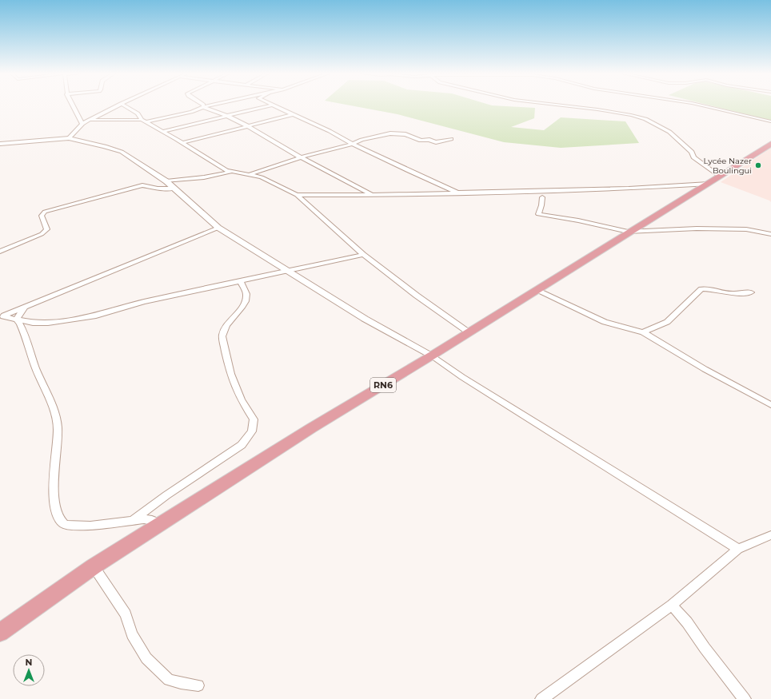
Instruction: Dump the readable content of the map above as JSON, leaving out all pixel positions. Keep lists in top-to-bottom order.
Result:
{
  "streets": {
    "highway": ["RN6"]
  },
  "places": ["Lycée Nazer Boulingui"],
  "north": "top"
}
